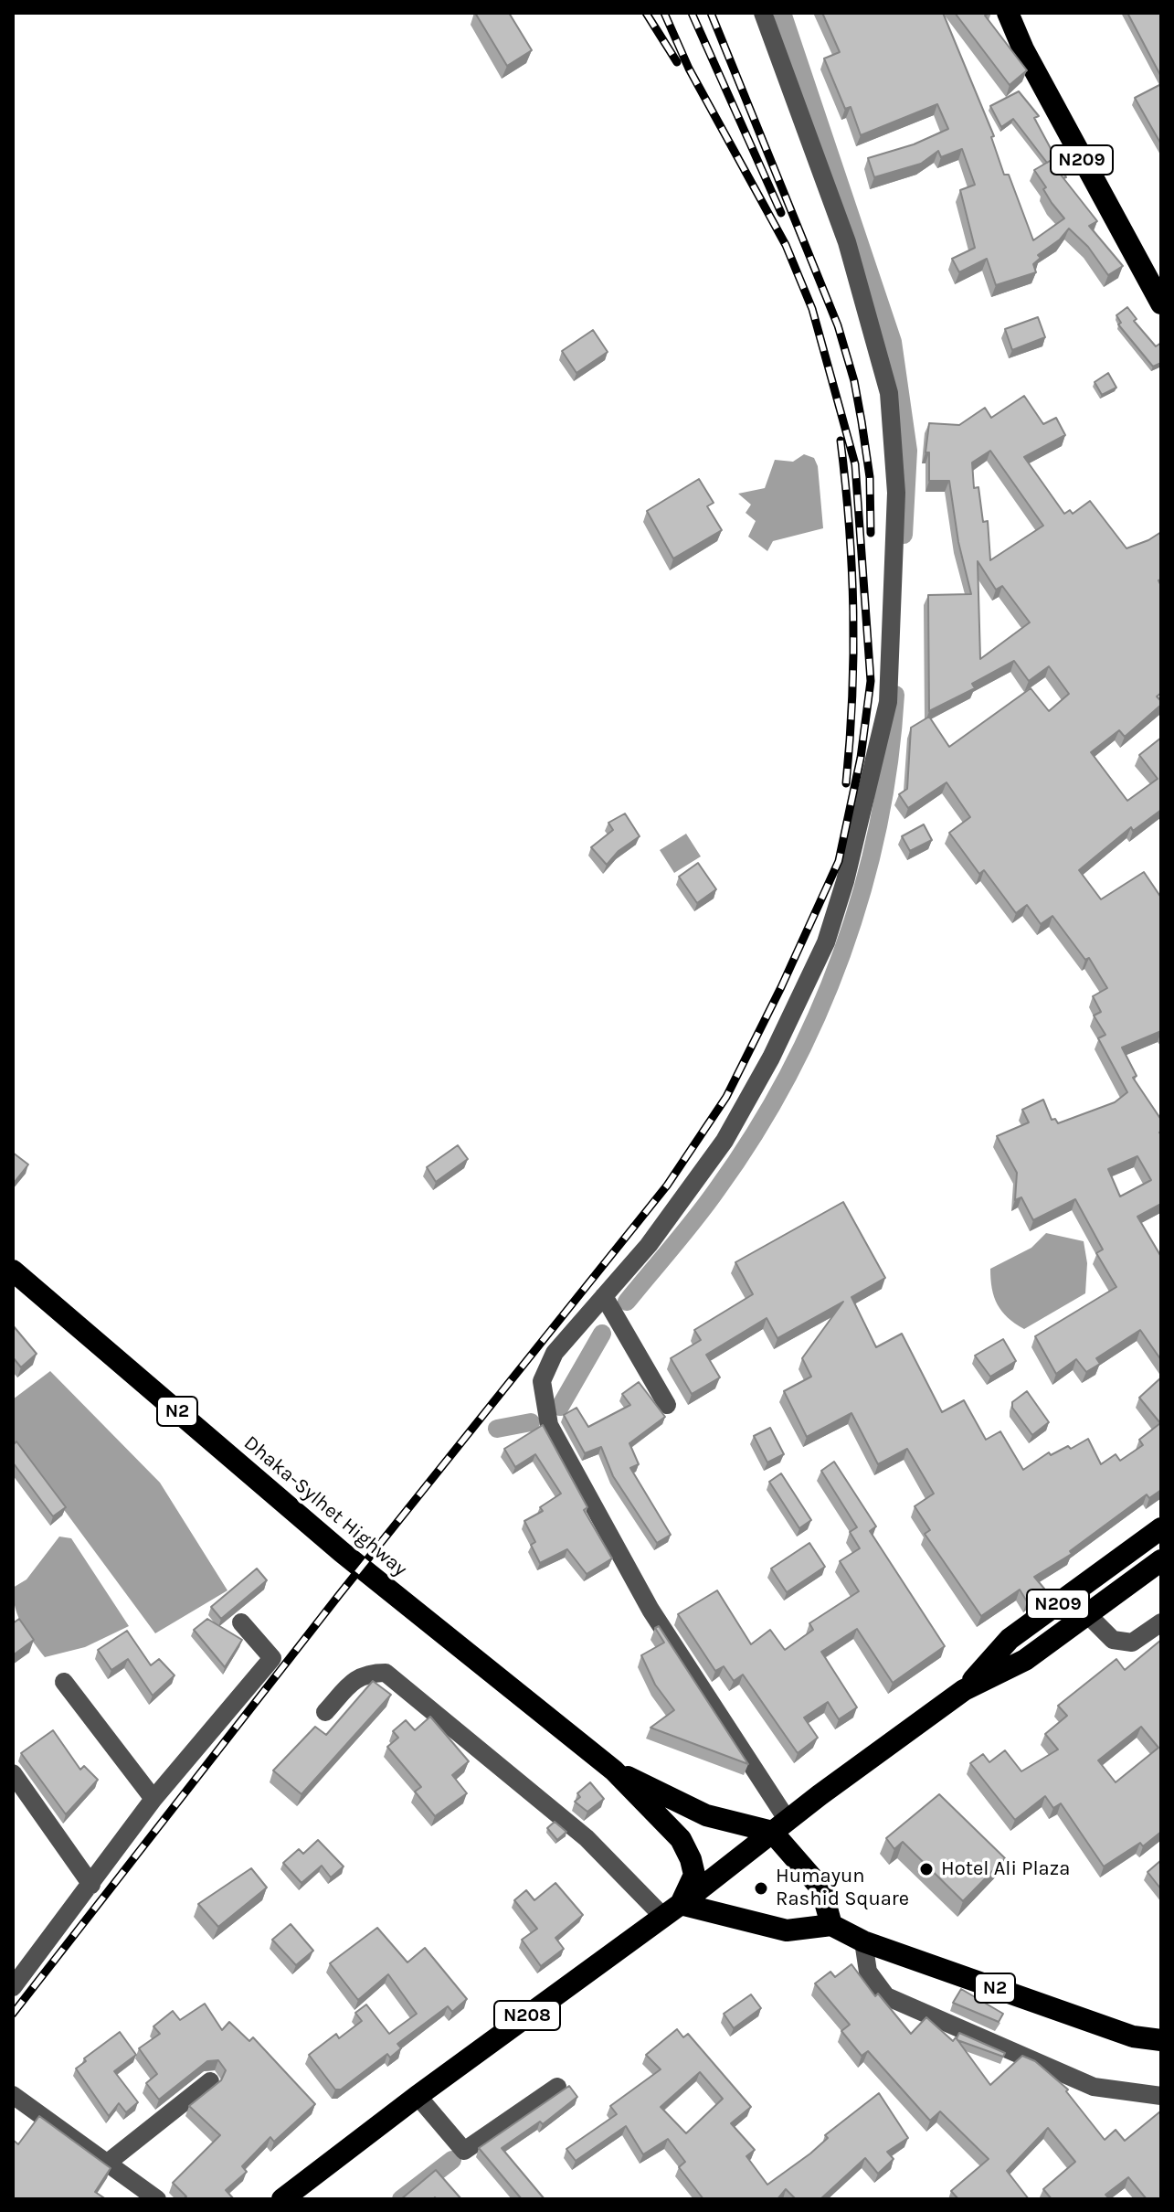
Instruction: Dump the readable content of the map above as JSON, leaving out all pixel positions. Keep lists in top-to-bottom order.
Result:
{
  "streets": {
    "highway": [
      "N209",
      "N2",
      "Dhaka-Sylhet Highway",
      "N208"
    ]
  },
  "crossings": [
    ["N209", "Dhaka-Sylhet Highway"],
    ["N209", "N208"],
    ["Dhaka-Sylhet Highway", "N208"]
  ],
  "places": ["Hotel Ali Plaza", "Humayun Rashid Square"]
}
